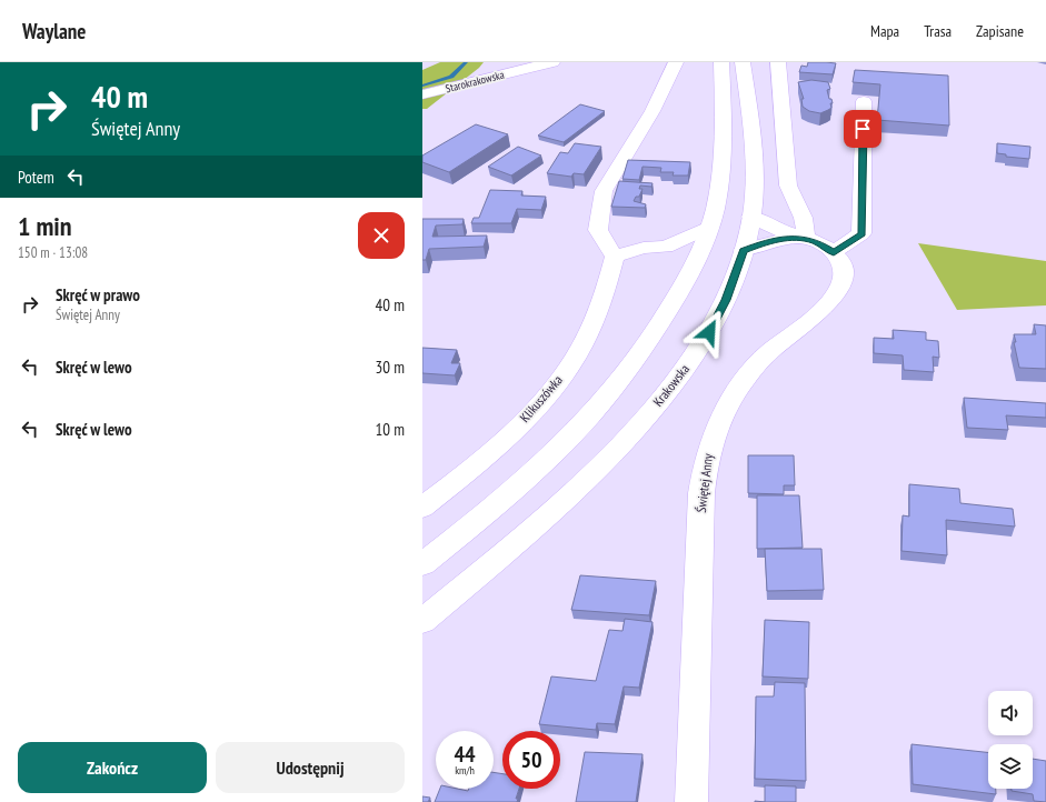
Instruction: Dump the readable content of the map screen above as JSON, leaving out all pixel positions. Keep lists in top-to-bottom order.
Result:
{
  "streets": {
    "street": [
      "Starokrakowska",
      "Krakowska",
      "Klikuszówka",
      "Świętej Anny"
    ]
  },
  "page": {
    "header": "Waylane",
    "nav": ["Mapa", "Trasa", "Zapisane"],
    "turn": ["40 m", "Świętej Anny"],
    "then": "Potem",
    "heading": ["1 min", "150 m · 13:08"],
    "list": [
      {
        "name": "Skręć w prawo",
        "note": "Świętej Anny",
        "value": "40 m"
      },
      {
        "name": "Skręć w lewo",
        "value": "30 m"
      },
      {
        "name": "Skręć w lewo",
        "value": "10 m"
      }
    ],
    "speed": "44 km/h",
    "limit": "50",
    "buttons": ["Zakończ", "Udostępnij"]
  }
}
